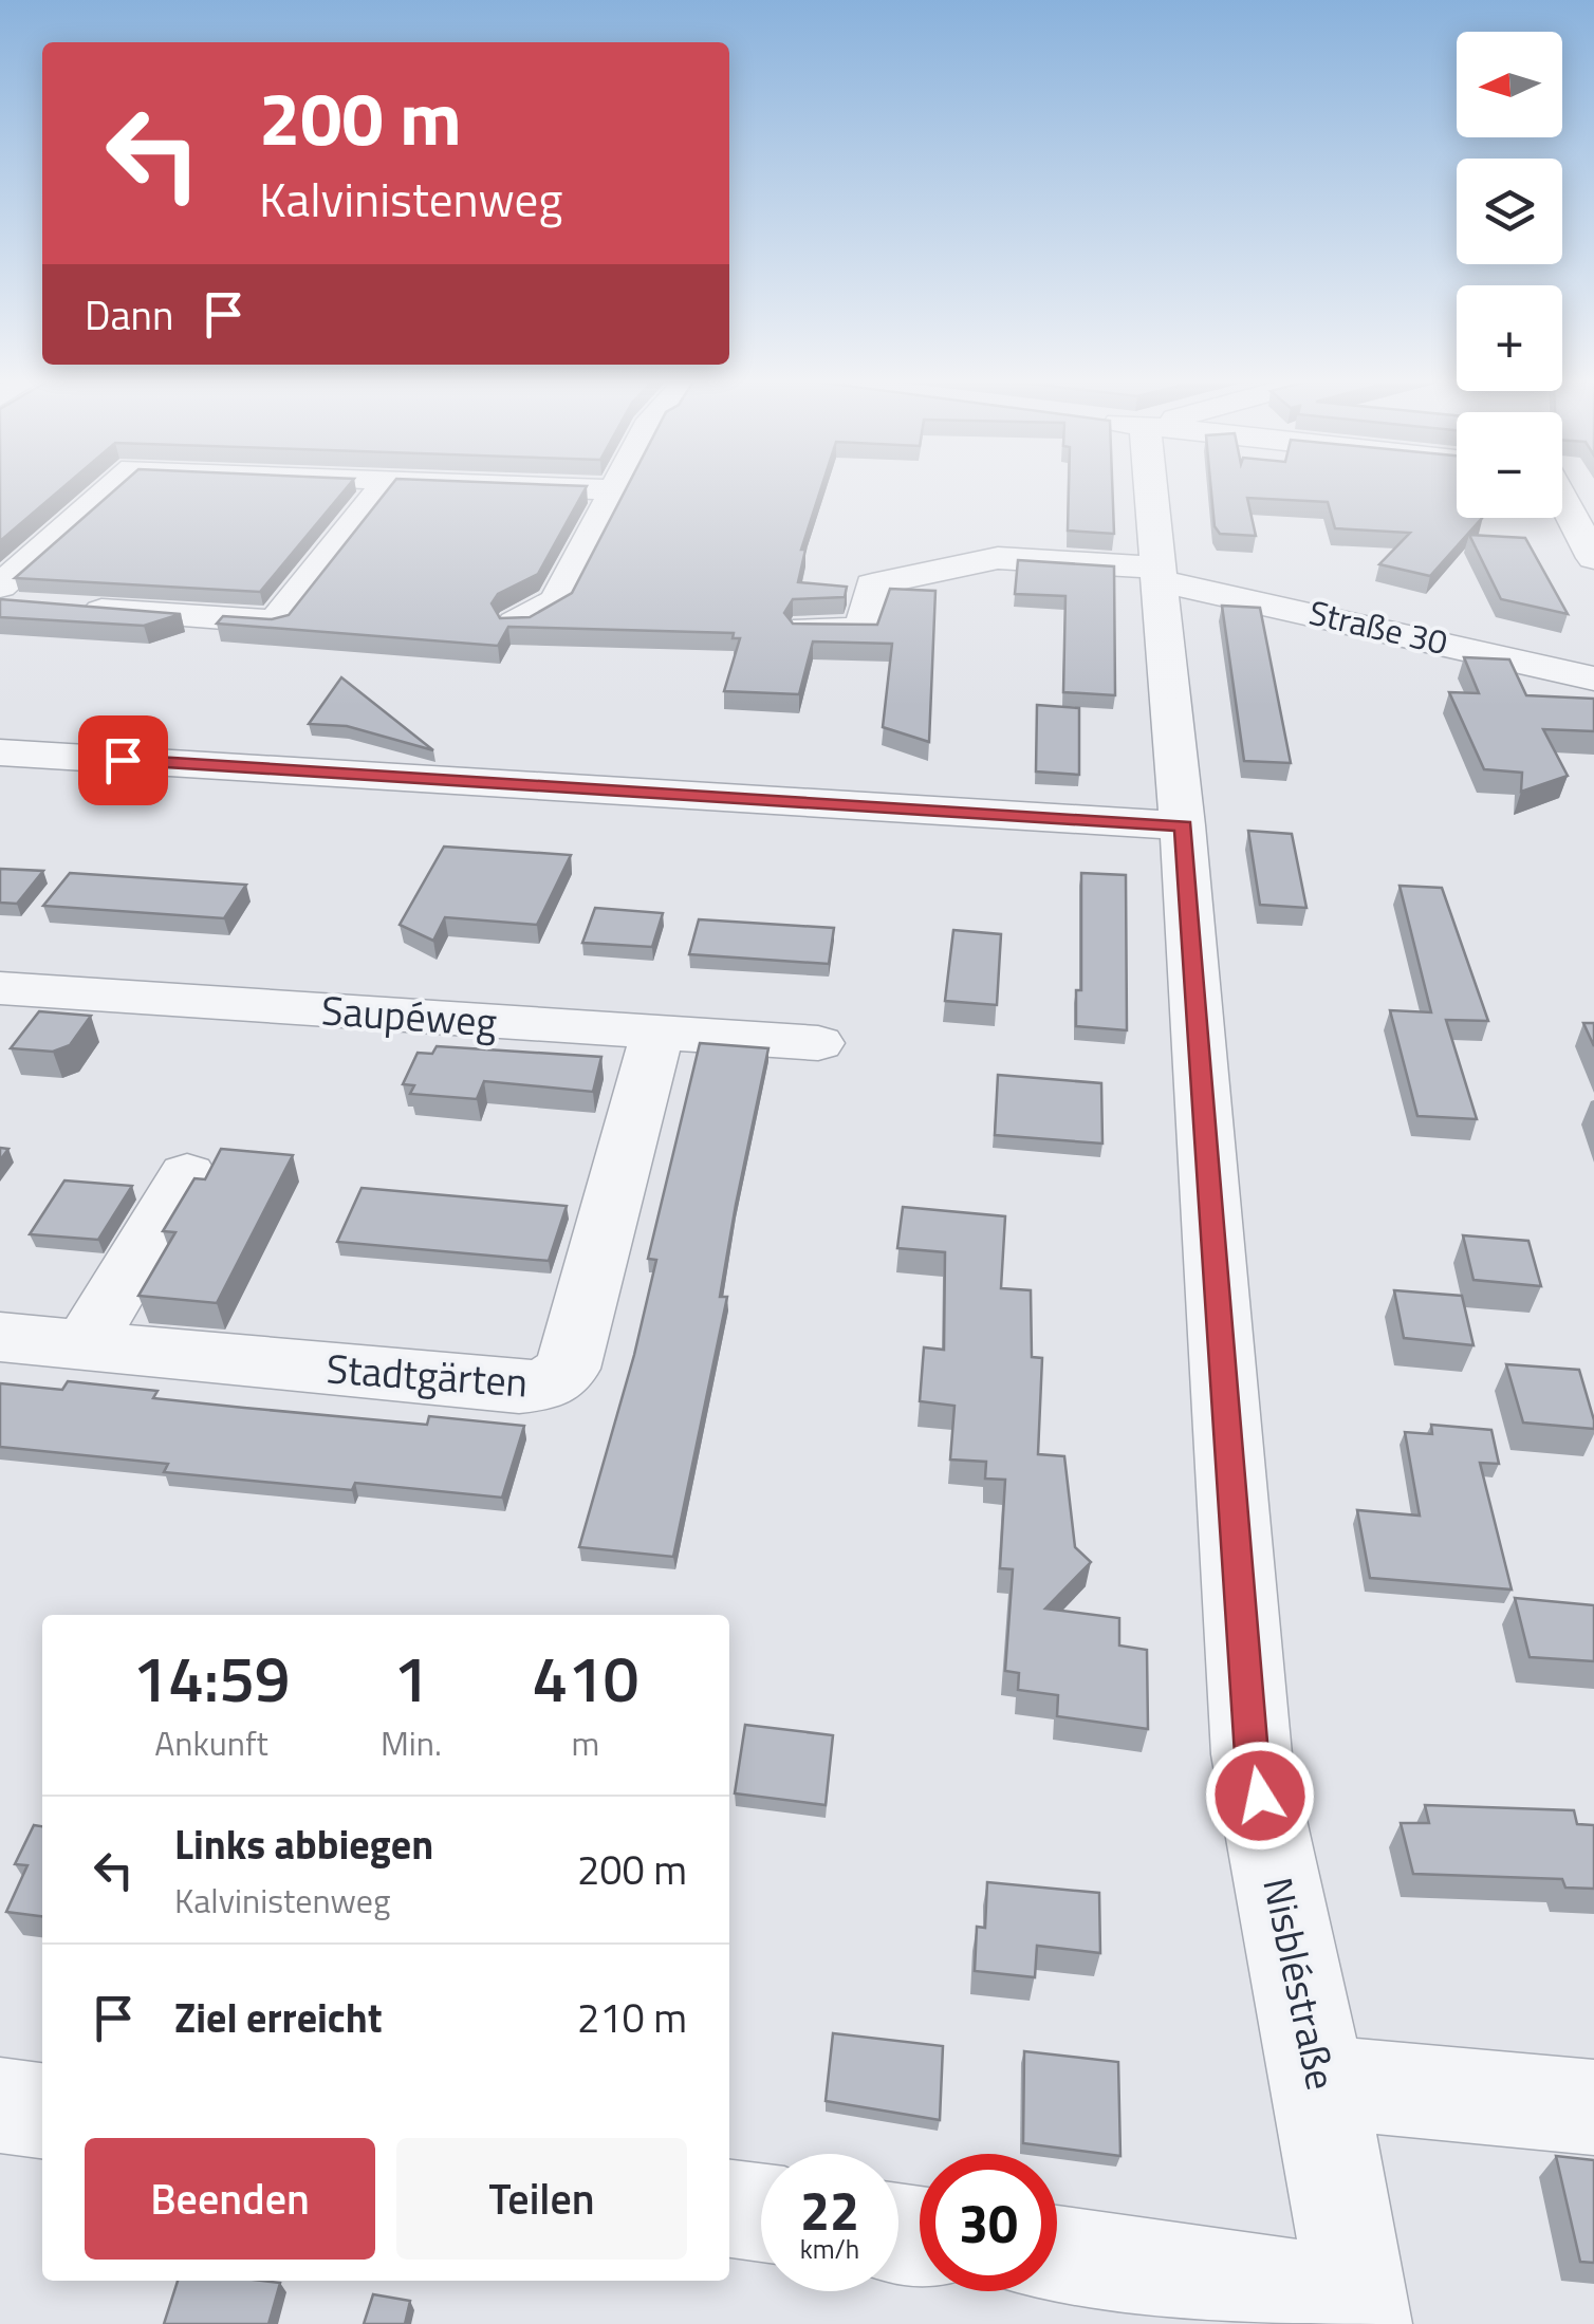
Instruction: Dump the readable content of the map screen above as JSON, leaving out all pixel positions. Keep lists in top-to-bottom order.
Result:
{
  "streets": {
    "street": [
      "Straße 30",
      "Saupéweg",
      "Stadtgärten",
      "Nisbléstraße"
    ]
  },
  "crossings": [
    ["Straße 30", "Nisbléstraße"],
    ["Saupéweg", "Stadtgärten"]
  ],
  "north": "left",
  "page": {
    "map_buttons": ["+", "−"],
    "turn": ["200 m", "Kalvinistenweg"],
    "then": "Dann",
    "eta": [
      "14:59",
      "Ankunft",
      "1",
      "Min.",
      "410",
      "m"
    ],
    "list": [
      {
        "name": "Links abbiegen",
        "note": "Kalvinistenweg",
        "value": "200 m"
      },
      {
        "name": "Ziel erreicht",
        "value": "210 m"
      }
    ],
    "buttons": ["Beenden", "Teilen"],
    "speed": "22 km/h",
    "limit": "30"
  }
}
